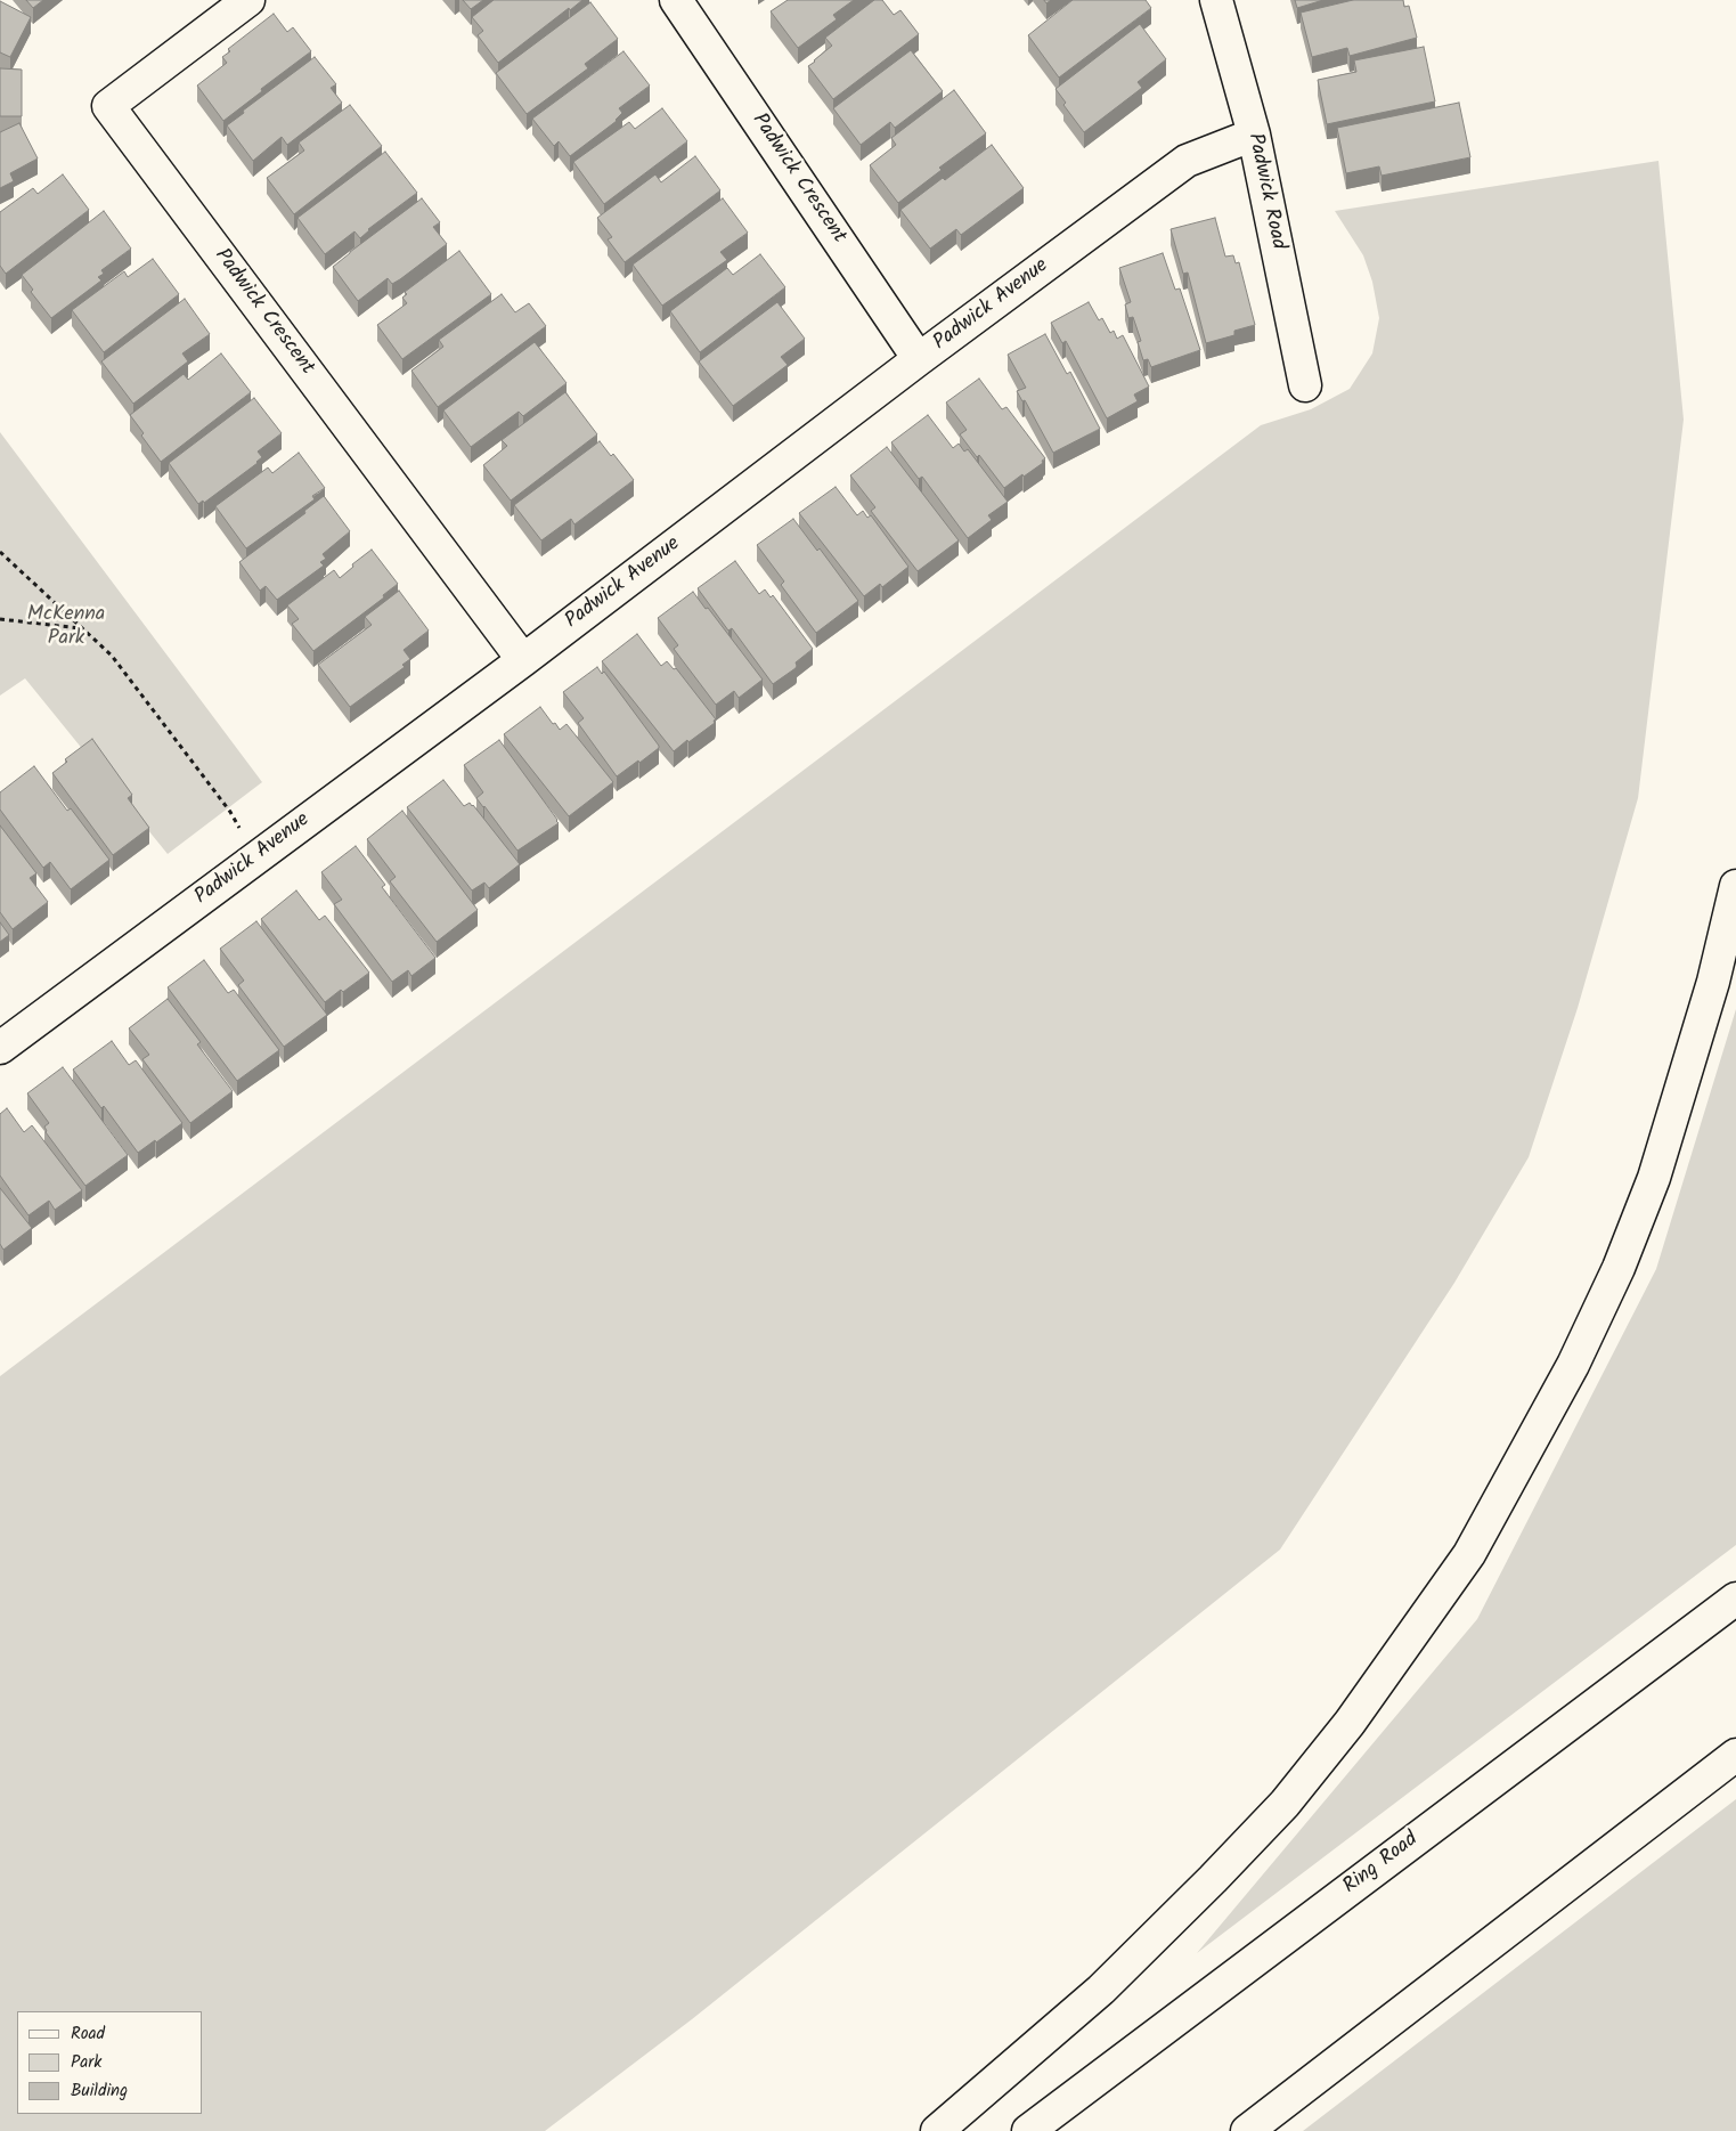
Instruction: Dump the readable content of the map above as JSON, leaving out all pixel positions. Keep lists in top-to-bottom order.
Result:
{
  "streets": {
    "main road": [
      "Padwick Crescent",
      "Padwick Road",
      "Padwick Avenue",
      "Ring Road"
    ]
  },
  "crossings": [
    ["Padwick Crescent", "Padwick Avenue"],
    ["Padwick Road", "Padwick Avenue"]
  ],
  "parks": ["McKenna Park"],
  "legend": ["Road", "Park", "Building"]
}
